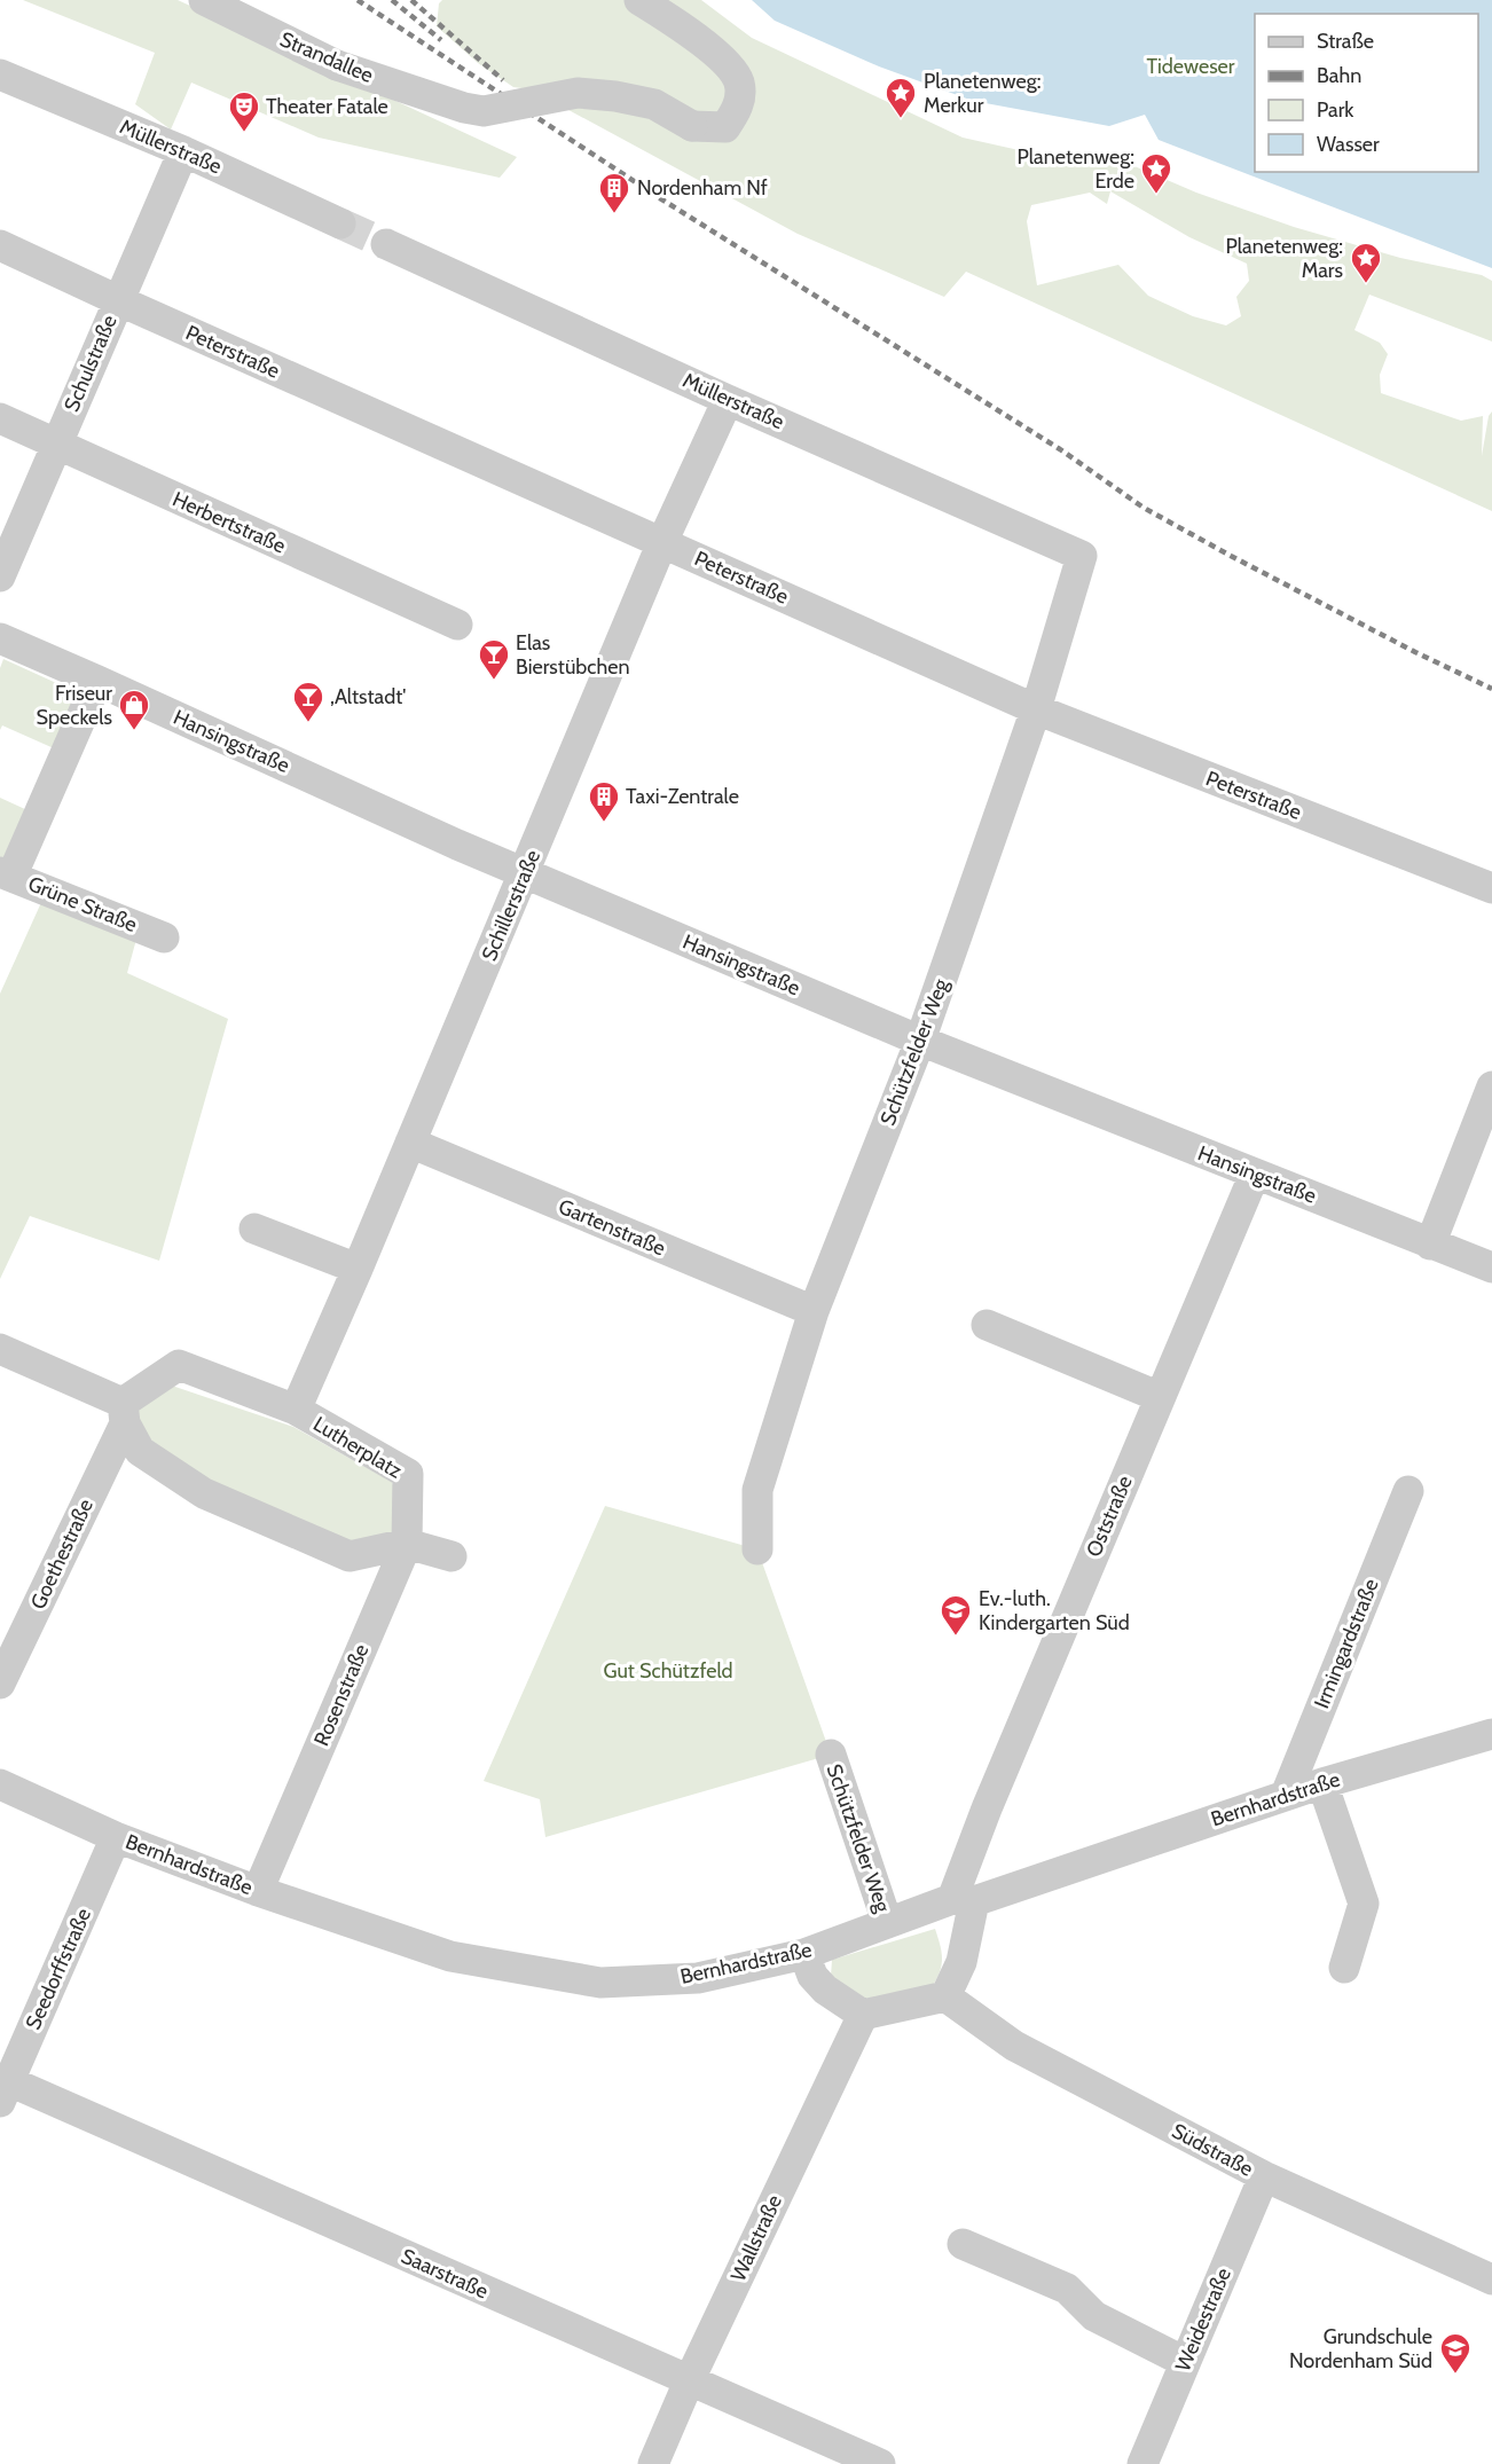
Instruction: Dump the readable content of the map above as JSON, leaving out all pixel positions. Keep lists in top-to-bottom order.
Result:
{
  "streets": {
    "street": [
      "Strandallee",
      "Müllerstraße",
      "Peterstraße",
      "Schulstraße",
      "Herbertstraße",
      "Hansingstraße",
      "Grüne Straße",
      "Schillerstraße",
      "Schützfelder Weg",
      "Gartenstraße",
      "Lutherplatz",
      "Oststraße",
      "Goethestraße",
      "Irmingardstraße",
      "Rosenstraße",
      "Bernhardstraße",
      "Seedorffstraße",
      "Südstraße",
      "Wallstraße",
      "Saarstraße",
      "Weidestraße"
    ]
  },
  "crossings": [
    ["Müllerstraße", "Schulstraße"],
    ["Müllerstraße", "Schillerstraße"],
    ["Müllerstraße", "Schützfelder Weg"],
    ["Peterstraße", "Schulstraße"],
    ["Peterstraße", "Schillerstraße"],
    ["Peterstraße", "Schützfelder Weg"],
    ["Schulstraße", "Herbertstraße"],
    ["Hansingstraße", "Schillerstraße"],
    ["Hansingstraße", "Schützfelder Weg"],
    ["Hansingstraße", "Oststraße"],
    ["Schillerstraße", "Gartenstraße"],
    ["Schillerstraße", "Lutherplatz"],
    ["Schützfelder Weg", "Gartenstraße"],
    ["Schützfelder Weg", "Bernhardstraße"],
    ["Lutherplatz", "Goethestraße"],
    ["Lutherplatz", "Rosenstraße"],
    ["Oststraße", "Bernhardstraße"],
    ["Oststraße", "Südstraße"],
    ["Irmingardstraße", "Bernhardstraße"],
    ["Rosenstraße", "Bernhardstraße"],
    ["Bernhardstraße", "Seedorffstraße"],
    ["Seedorffstraße", "Saarstraße"],
    ["Südstraße", "Weidestraße"],
    ["Wallstraße", "Saarstraße"]
  ],
  "parks": ["Tideweser", "Gut Schützfeld"],
  "places": {
    "place": ["Planetenweg: Merkur", "Planetenweg: Erde", "Planetenweg: Mars"],
    "theatre": ["Theater Fatale"],
    "building": ["Nordenham Nf", "Taxi-Zentrale"],
    "bar": ["Elas Bierstübchen", ",Altstadt'"],
    "shop": ["Friseur Speckels"],
    "school or university": ["Ev.-luth. Kindergarten Süd", "Grundschule Nordenham Süd"]
  },
  "legend": [
    "Straße",
    "Bahn",
    "Park",
    "Wasser"
  ]
}
